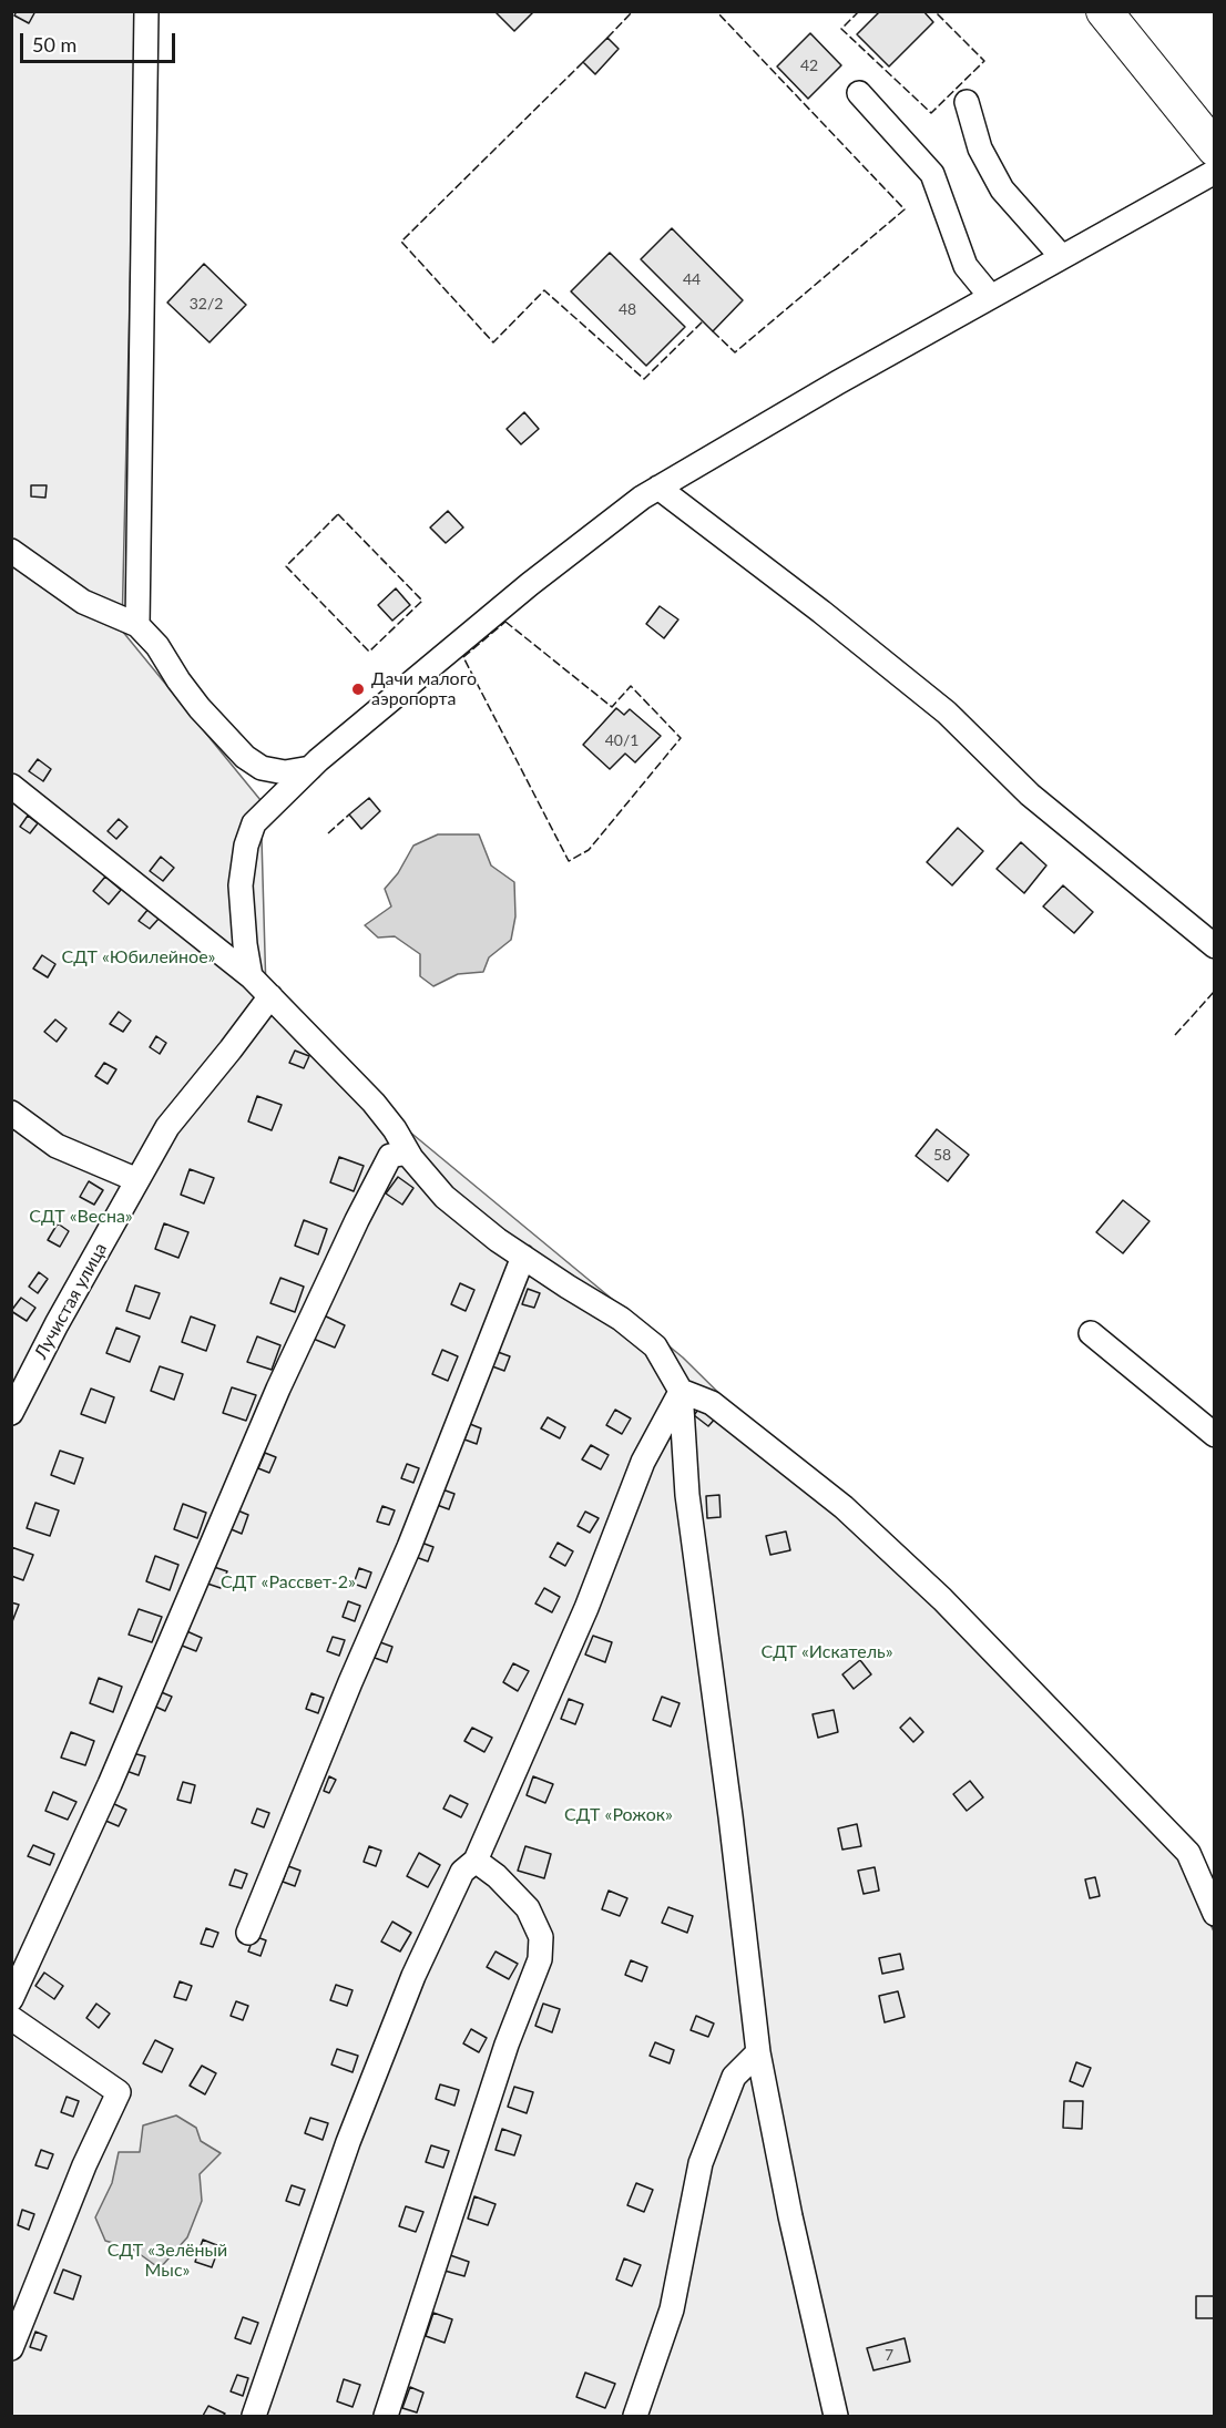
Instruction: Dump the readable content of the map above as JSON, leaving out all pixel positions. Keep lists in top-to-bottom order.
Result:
{
  "streets": {
    "street": ["Лучистая улица"]
  },
  "parks": [
    "СДТ «Юбилейное»",
    "СДТ «Весна»",
    "СДТ «Рассвет-2»",
    "СДТ «Искатель»",
    "СДТ «Рожок»",
    "СДТ «Зелёный Мыс»"
  ],
  "places": ["Дачи малого аэропорта"],
  "house_numbers": [
    "42",
    "44",
    "32/2",
    "48",
    "40/1",
    "58",
    "7"
  ],
  "scale_bar": "50 m"
}
